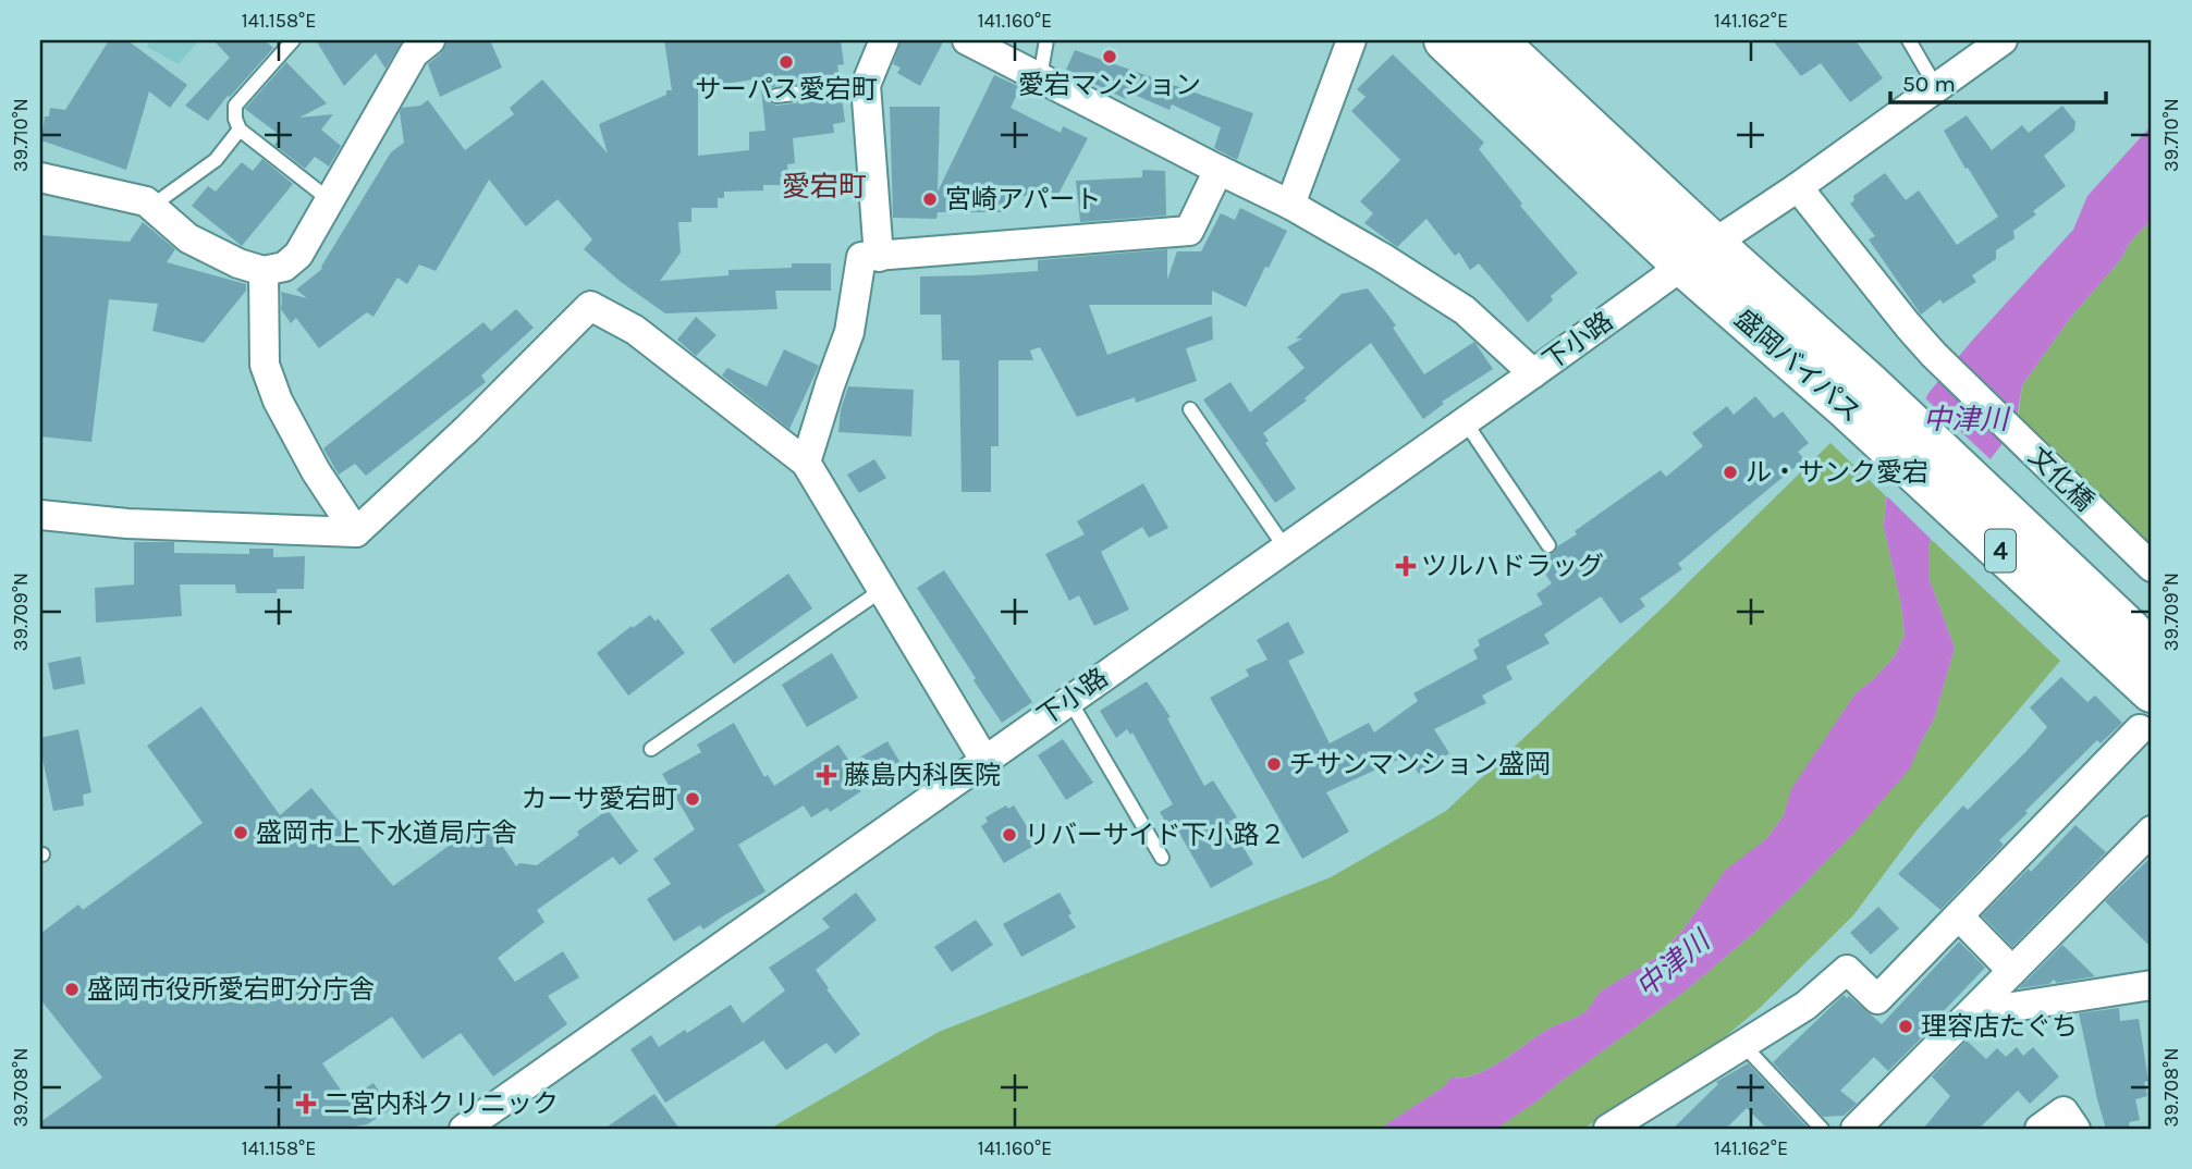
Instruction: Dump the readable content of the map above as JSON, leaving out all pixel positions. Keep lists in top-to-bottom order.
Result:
{
  "streets": {
    "highway": ["盛岡バイパス", "4"],
    "street": ["下小路", "文化橋"]
  },
  "crossings": [
    ["下小路", "盛岡バイパス"],
    ["下小路", "文化橋"]
  ],
  "districts": ["愛宕町"],
  "water": ["中津川"],
  "places": {
    "other": [
      "愛宕マンション",
      "サーパス愛宕町",
      "宮崎アパート",
      "ル・サンク愛宕",
      "チサンマンション盛岡",
      "カーサ愛宕町",
      "盛岡市上下水道局庁舎",
      "リバーサイド下小路２",
      "盛岡市役所愛宕町分庁舎",
      "理容店たぐち"
    ],
    "health": ["ツルハドラッグ", "藤島内科医院", "二宮内科クリニック"]
  },
  "scale_bar": "50 m",
  "coordinates": [
    "141.158°E",
    "141.160°E",
    "141.162°E",
    "39.710°N",
    "39.709°N",
    "39.708°N"
  ]
}
